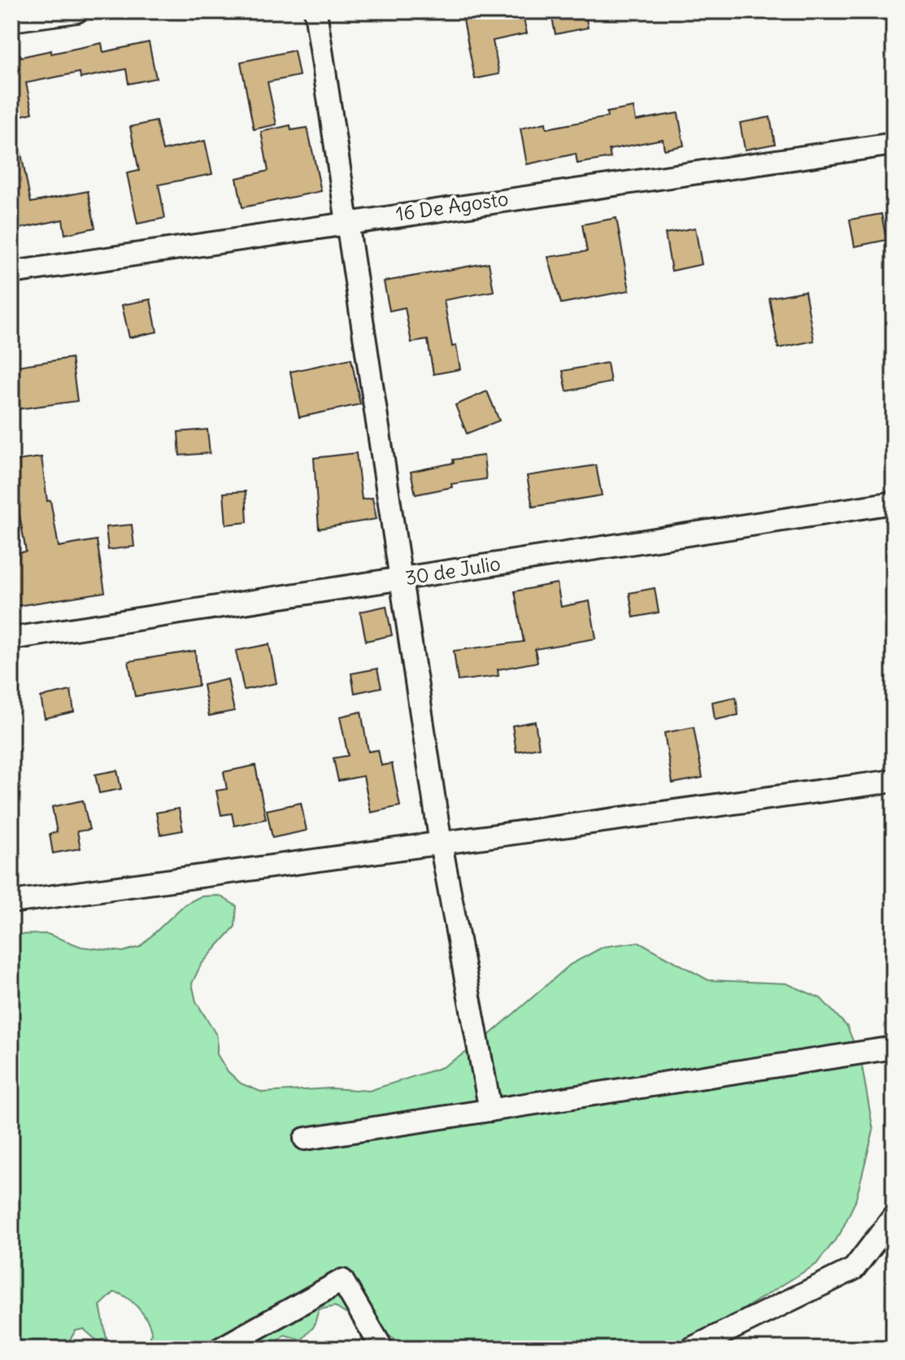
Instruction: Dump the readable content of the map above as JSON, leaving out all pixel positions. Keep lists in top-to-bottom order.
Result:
{
  "streets": {
    "street": ["16 De Agosto", "30 de Julio"]
  }
}
